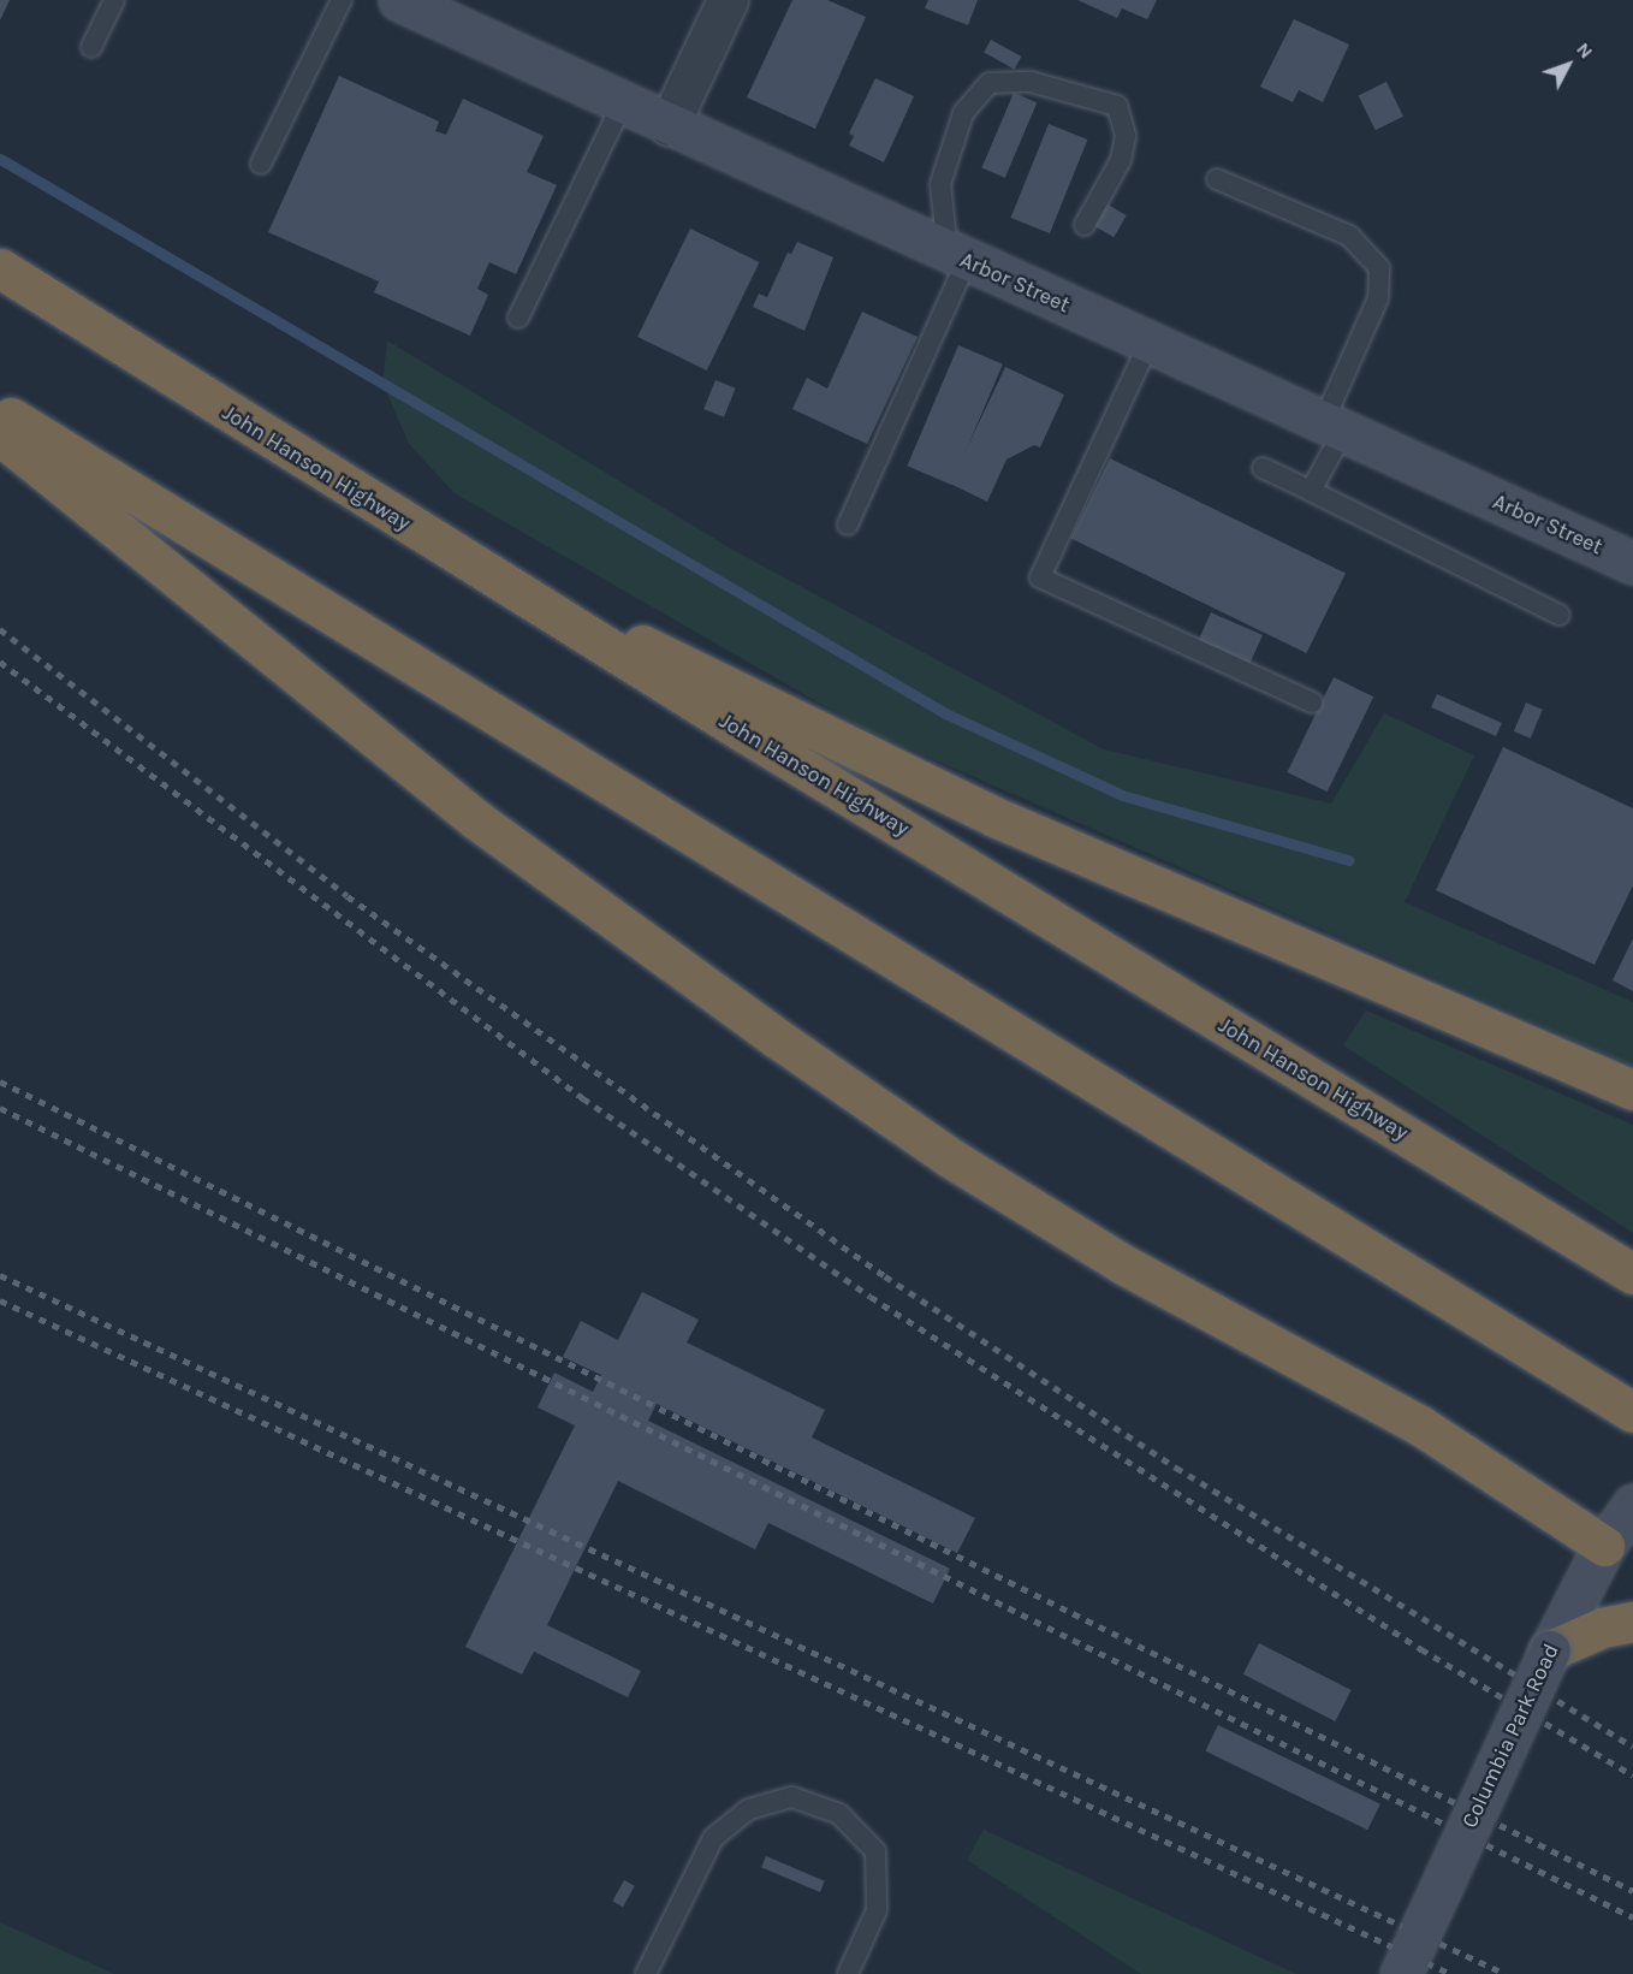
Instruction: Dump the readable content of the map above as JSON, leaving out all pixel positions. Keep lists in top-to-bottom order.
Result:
{
  "streets": {
    "highway": ["John Hanson Highway"],
    "main road": ["Arbor Street", "Columbia Park Road"]
  },
  "north": "top right"
}
